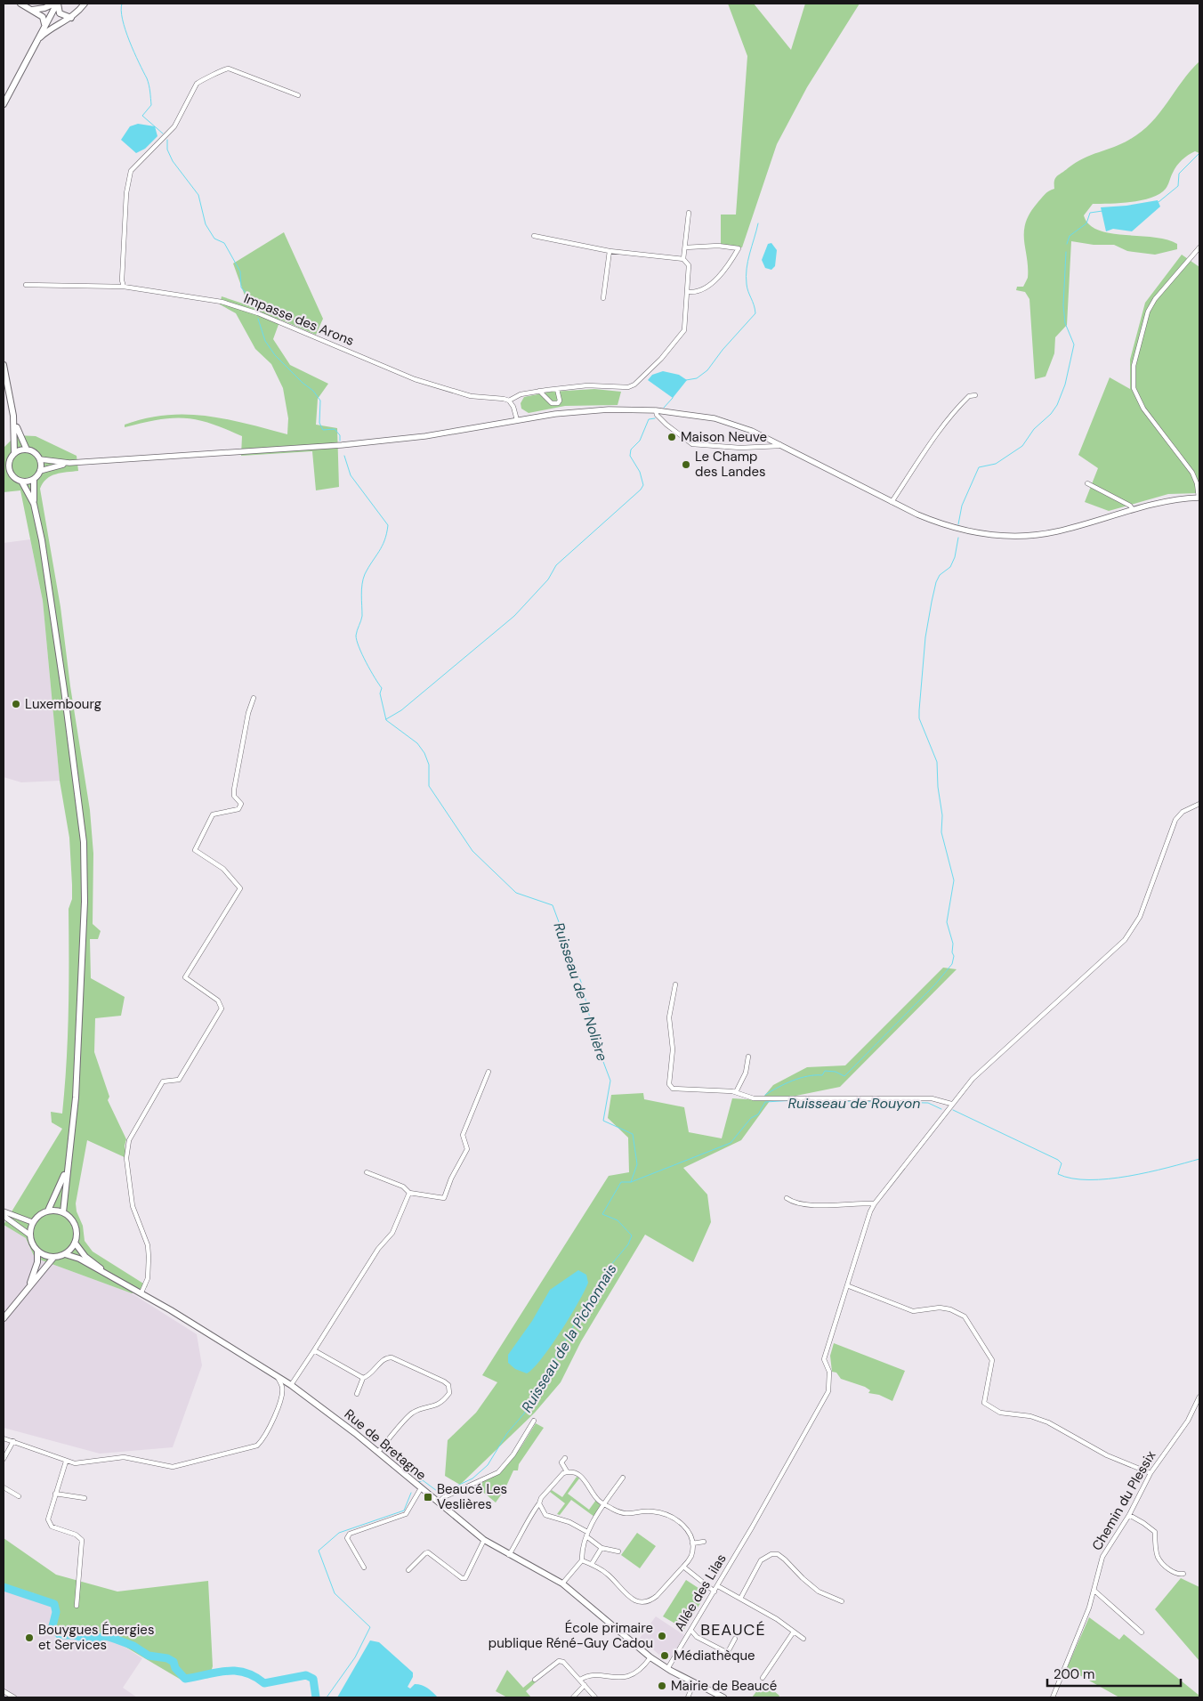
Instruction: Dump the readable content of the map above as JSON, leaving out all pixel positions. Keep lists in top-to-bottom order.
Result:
{
  "streets": {
    "main road": ["Rue de Bretagne"],
    "street": ["Impasse des Arons", "Chemin du Plessix", "Allée des Lilas"]
  },
  "crossings": [
    ["Rue de Bretagne", "Allée des Lilas"]
  ],
  "districts": ["BEAUCÉ"],
  "water": ["Ruisseau de la Nolière", "Ruisseau de Rouyon", "Ruisseau de la Pichonnais"],
  "places": {
    "other": [
      "Maison Neuve",
      "Le Champ des Landes",
      "Luxembourg",
      "École primaire publique Réné-Guy Cadou",
      "Bouygues Énergies et Services",
      "Médiathèque",
      "Mairie de Beaucé"
    ],
    "transit": ["Beaucé Les Veslières"]
  },
  "scale_bar": "200 m"
}
